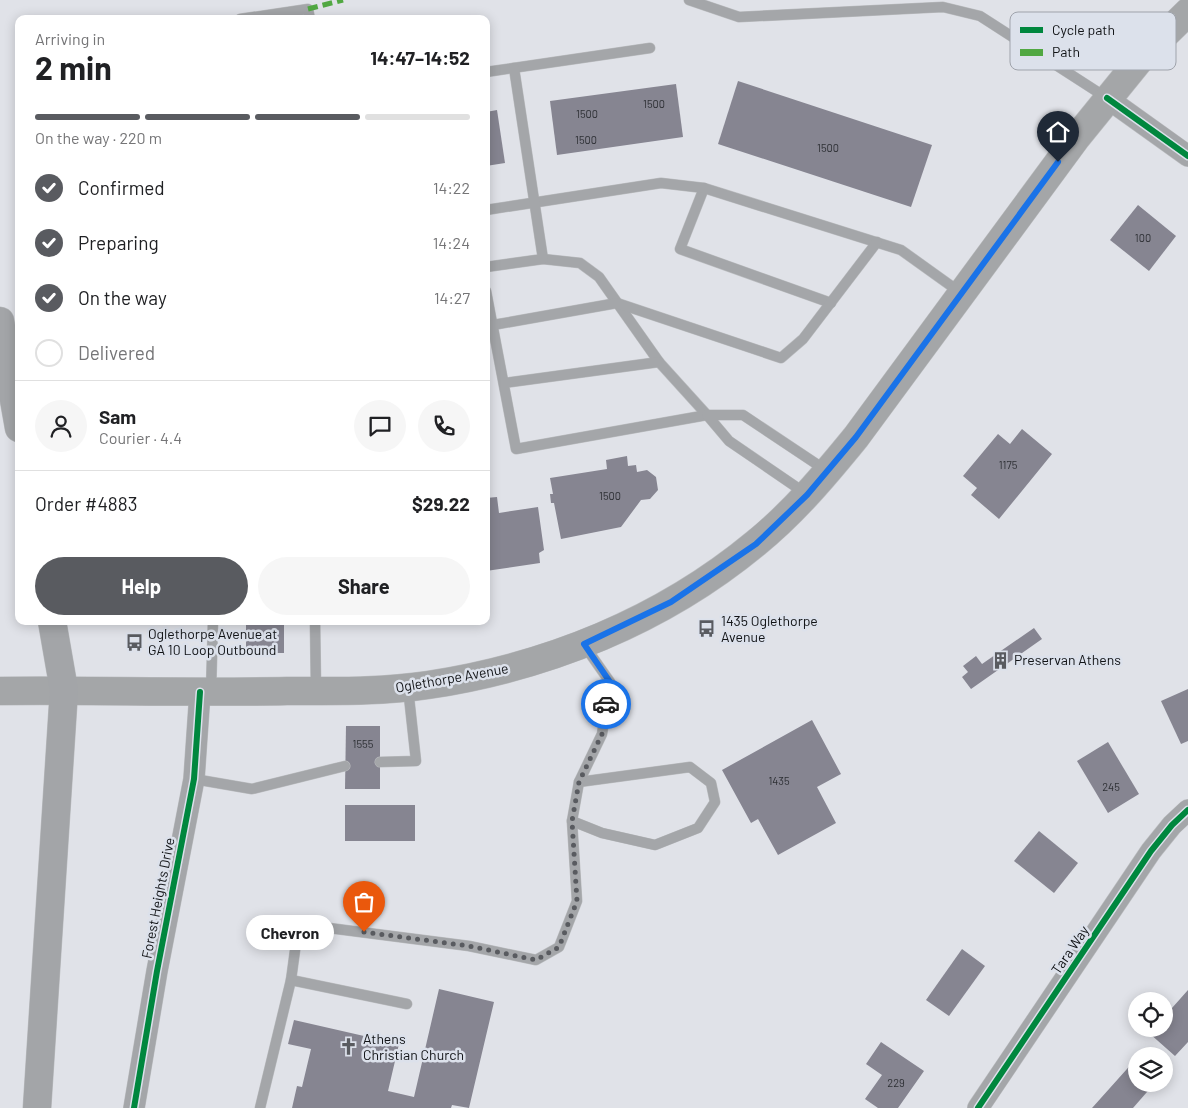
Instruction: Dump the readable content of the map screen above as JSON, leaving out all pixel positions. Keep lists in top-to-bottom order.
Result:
{
  "streets": {
    "main road": ["Oglethorpe Avenue"],
    "street": ["Forest Heights Drive", "Tara Way"]
  },
  "crossings": [
    ["Oglethorpe Avenue", "Forest Heights Drive"]
  ],
  "places": {
    "bus stop": ["1435 Oglethorpe Avenue", "Oglethorpe Avenue at GA 10 Loop Outbound"],
    "building": ["Preservan Athens"],
    "other": ["Chevron"],
    "church": ["Athens Christian Church"]
  },
  "house_numbers": [
    "1500",
    "1500",
    "1500",
    "1500",
    "100",
    "1175",
    "1500",
    "1555",
    "1435",
    "245",
    "229"
  ],
  "legend": ["Cycle path", "Path"],
  "page": {
    "heading": ["2 min", "Arriving in", "14:47–14:52"],
    "panel": [
      "Sam",
      "Courier · 4.4",
      "Order #4883",
      "$29.22"
    ],
    "bar": "On the way · 220 m",
    "list": [
      ["Confirmed", "14:22"],
      ["Preparing", "14:24"],
      ["On the way", "14:27"],
      "Delivered"
    ],
    "buttons": ["Help", "Share"],
    "bubble": "Chevron"
  }
}
